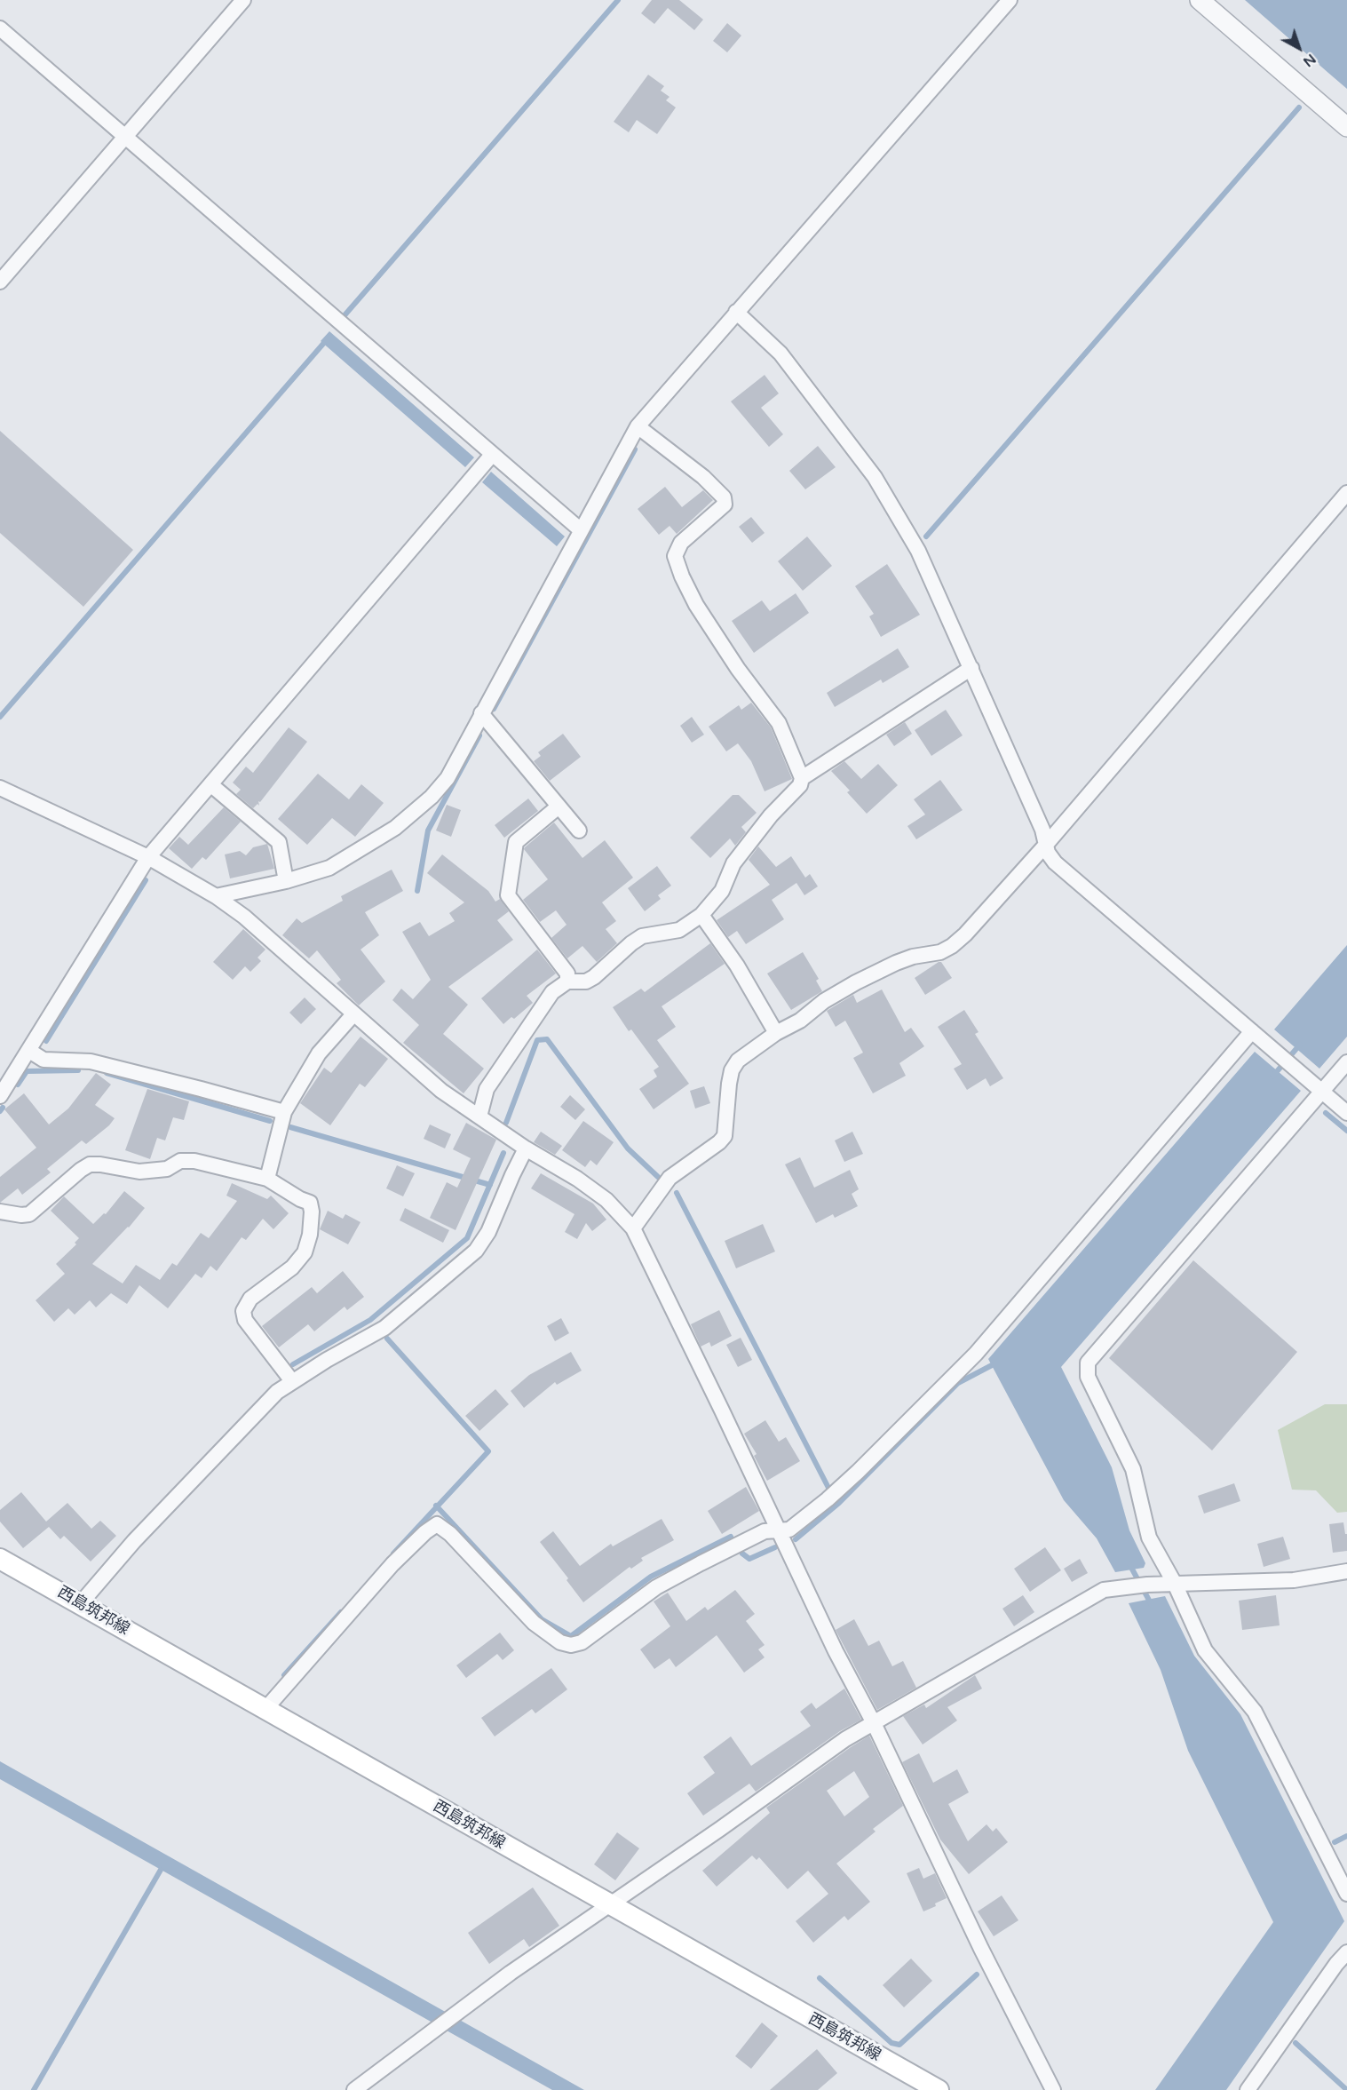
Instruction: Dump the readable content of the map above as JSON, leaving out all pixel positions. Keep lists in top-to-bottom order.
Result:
{
  "streets": {
    "main road": ["西島筑邦線"]
  },
  "north": "bottom right"
}
